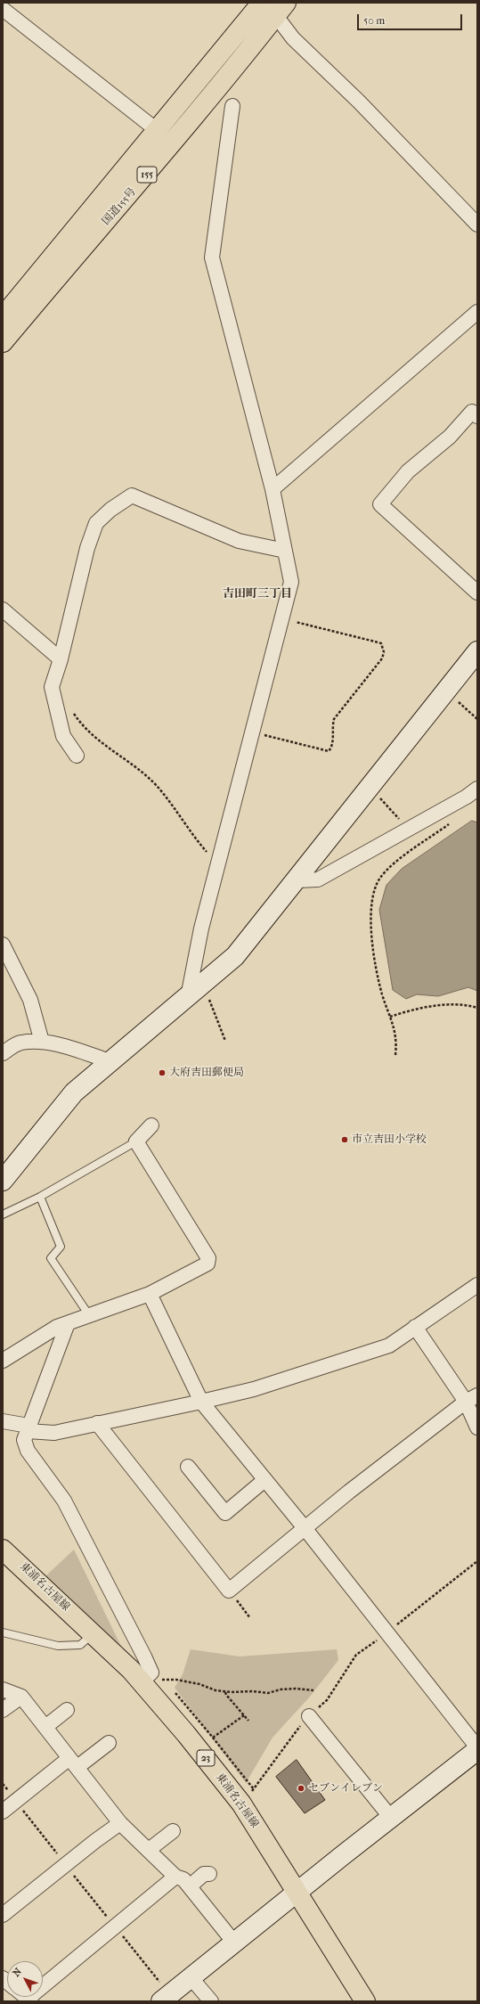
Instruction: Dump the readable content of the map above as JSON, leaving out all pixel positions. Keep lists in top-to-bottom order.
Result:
{
  "streets": {
    "main road": [
      "155",
      "国道155号",
      "東浦名古屋線",
      "23"
    ]
  },
  "districts": ["吉田町三丁目"],
  "places": ["大府吉田郵便局", "市立吉田小学校", "セブンイレブン"],
  "scale_bar": "50 m",
  "north": "top left"
}
